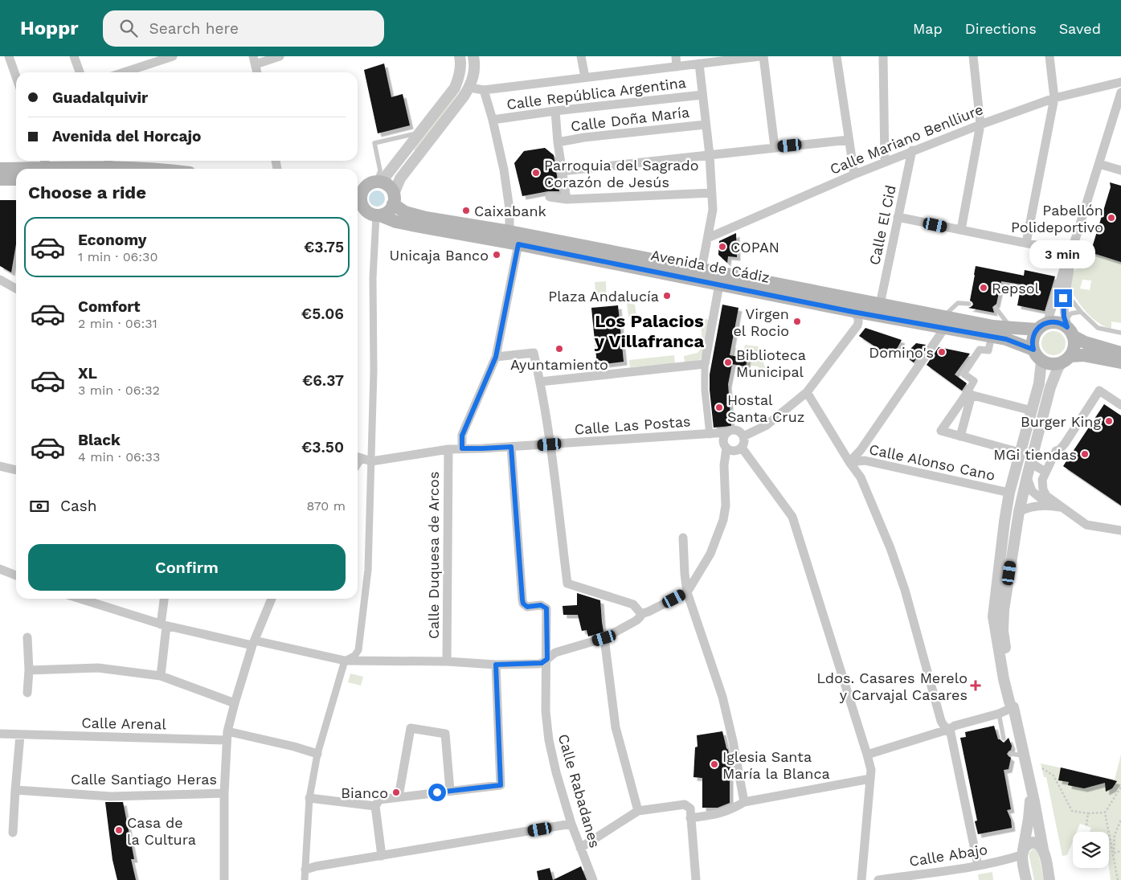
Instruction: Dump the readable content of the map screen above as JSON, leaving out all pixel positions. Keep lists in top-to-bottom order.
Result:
{
  "streets": {
    "main road": ["Avenida de Cádiz"],
    "street": [
      "Calle República Argentina",
      "Calle Doña María",
      "Calle Mariano Benlliure",
      "Calle El Cid",
      "Calle Las Postas",
      "Calle Alonso Cano",
      "Calle Duquesa de Arcos",
      "Calle Arenal",
      "Calle Santiago Heras",
      "Calle Rabadanes",
      "Calle Abajo"
    ]
  },
  "crossings": [
    ["Calle Mariano Benlliure", "Calle El Cid"],
    ["Calle El Cid", "Avenida de Cádiz"],
    ["Calle Las Postas", "Calle Duquesa de Arcos"],
    ["Calle Las Postas", "Calle Rabadanes"]
  ],
  "districts": ["Los Palacios y Villafranca"],
  "places": {
    "other": [
      "Parroquia del Sagrado Corazón de Jesús",
      "Caixabank",
      "Pabellón Polideportivo",
      "COPAN",
      "Unicaja Banco",
      "Repsol",
      "Plaza Andalucía",
      "Virgen el Rocio",
      "Ayuntamiento",
      "Domino's",
      "Biblioteca Municipal",
      "Hostal Santa Cruz",
      "Burger King",
      "MGi tiendas",
      "Iglesia Santa María la Blanca",
      "Bianco",
      "Casa de la Cultura"
    ],
    "health": ["Ldos. Casares Merelo y Carvajal Casares"]
  },
  "page": {
    "header": "Hoppr",
    "search": "Search here",
    "nav": ["Map", "Directions", "Saved"],
    "banner": ["Guadalquivir", "Avenida del Horcajo"],
    "heading": "Choose a ride",
    "list": [
      {
        "name": "Economy",
        "note": "1 min · 06:30",
        "value": "€3.75"
      },
      {
        "name": "Comfort",
        "note": "2 min · 06:31",
        "value": "€5.06"
      },
      {
        "name": "XL",
        "note": "3 min · 06:32",
        "value": "€6.37"
      },
      {
        "name": "Black",
        "note": "4 min · 06:33",
        "value": "€3.50"
      }
    ],
    "bubble": "3 min",
    "pay": ["Cash", "870 m"],
    "buttons": "Confirm"
  }
}
